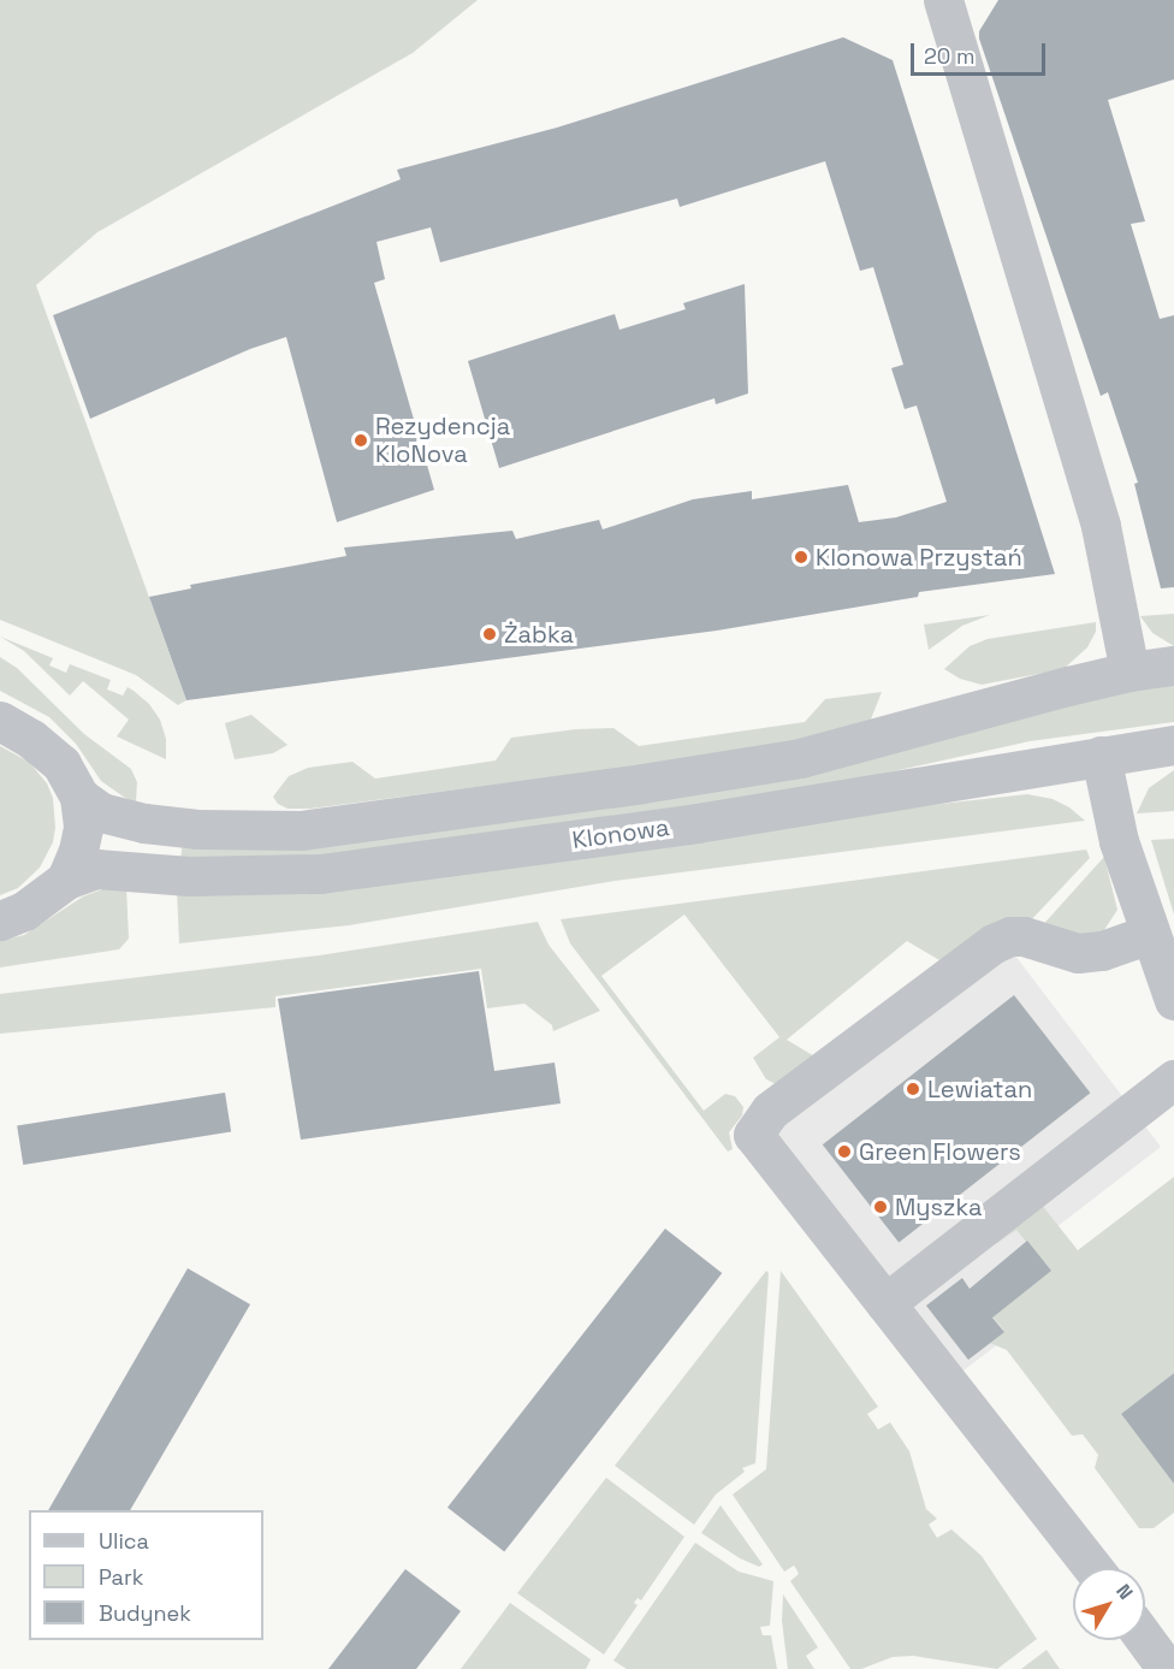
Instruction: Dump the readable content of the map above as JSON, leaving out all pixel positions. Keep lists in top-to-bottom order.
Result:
{
  "streets": {
    "street": ["Klonowa"]
  },
  "places": [
    "Rezydencja KloNova",
    "Klonowa Przystań",
    "Żabka",
    "Lewiatan",
    "Green Flowers",
    "Myszka"
  ],
  "legend": ["Ulica", "Park", "Budynek"],
  "scale_bar": "20 m",
  "north": "top right"
}
